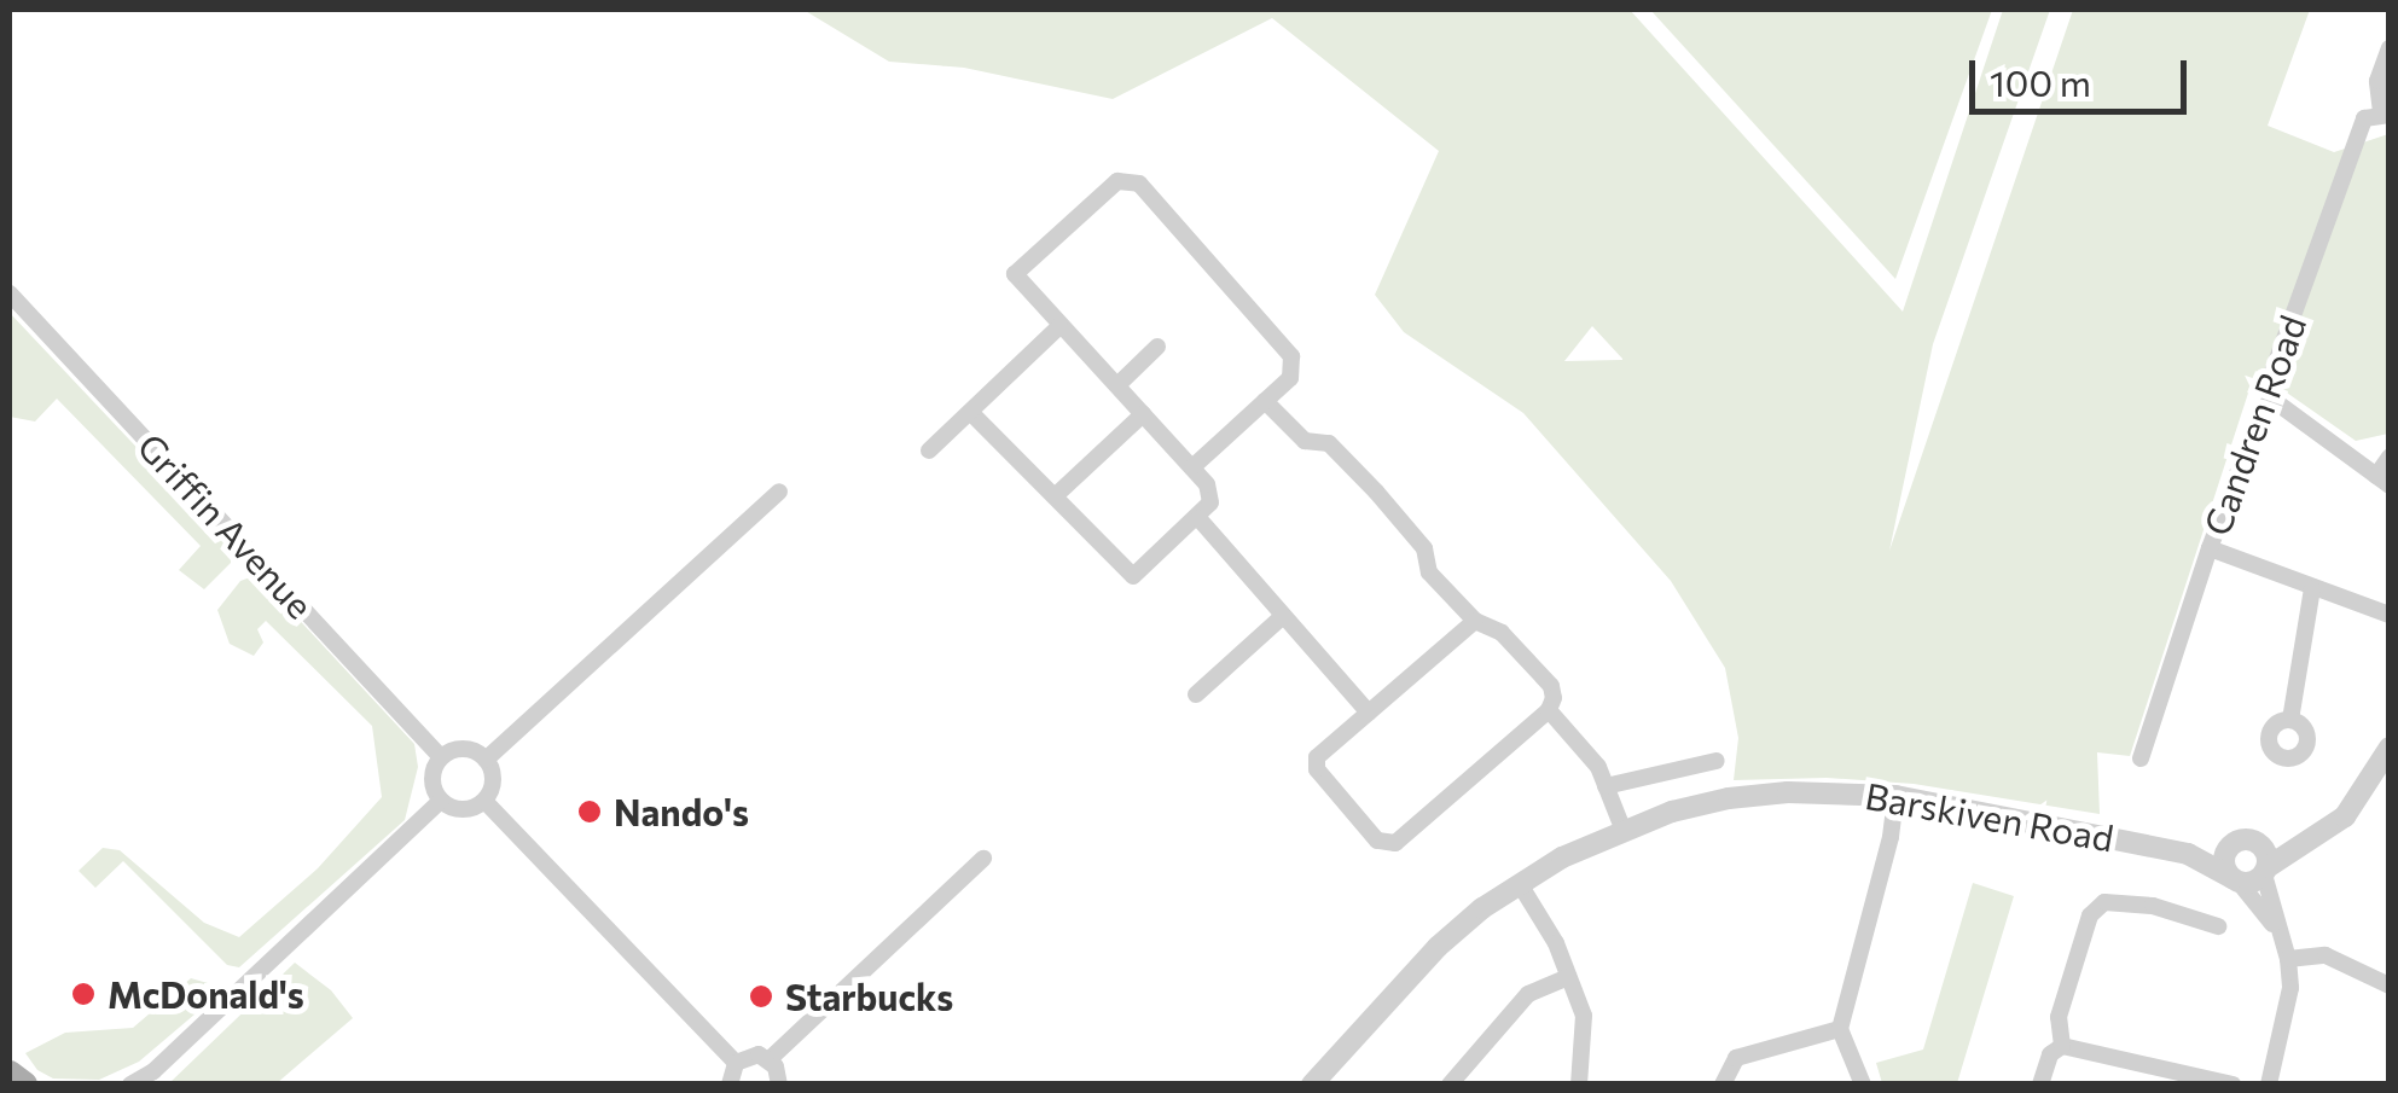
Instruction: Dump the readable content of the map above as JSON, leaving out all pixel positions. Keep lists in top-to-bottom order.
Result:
{
  "streets": {
    "street": ["Candren Road", "Griffin Avenue", "Barskiven Road"]
  },
  "places": ["Nando's", "McDonald's", "Starbucks"],
  "scale_bar": "100 m"
}
